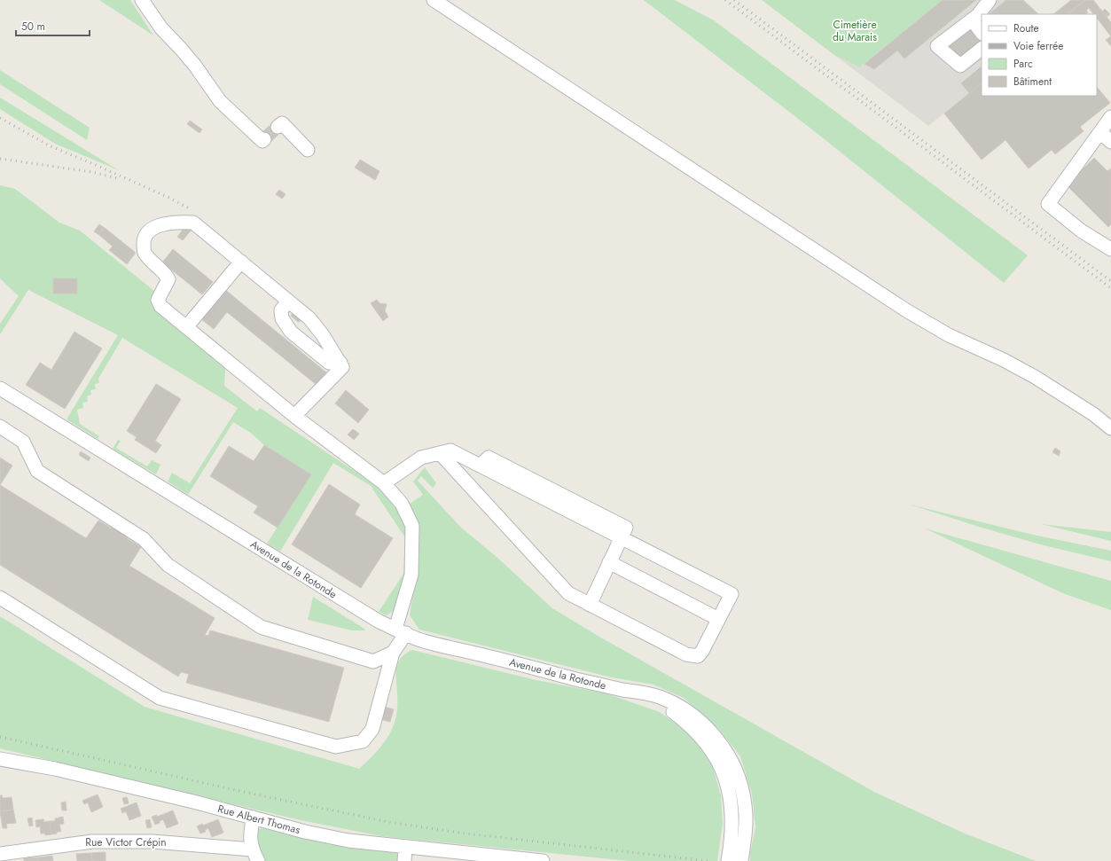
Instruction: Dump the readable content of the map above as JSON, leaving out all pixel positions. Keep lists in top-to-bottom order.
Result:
{
  "streets": {
    "street": ["Avenue de la Rotonde", "Rue Albert Thomas", "Rue Victor Crépin"]
  },
  "parks": ["Cimetière du Marais"],
  "legend": [
    "Route",
    "Voie ferrée",
    "Parc",
    "Bâtiment"
  ],
  "scale_bar": "50 m"
}
